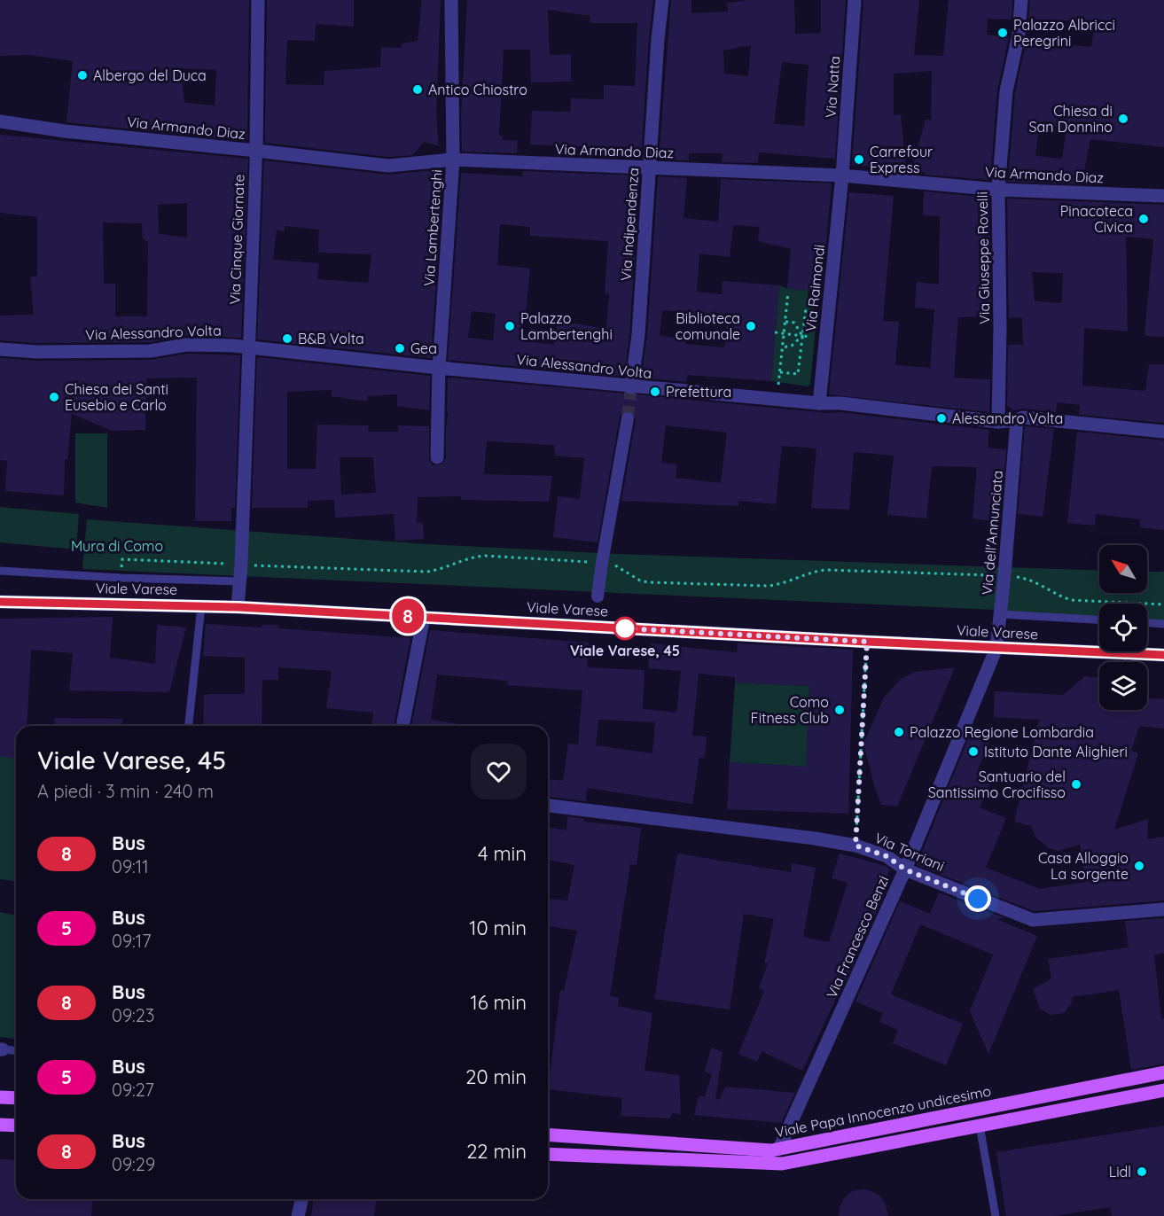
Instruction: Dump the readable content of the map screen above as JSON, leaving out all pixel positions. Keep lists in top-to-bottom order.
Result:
{
  "streets": {
    "main road": ["Viale Papa Innocenzo undicesimo"],
    "street": [
      "Via Natta",
      "Via Armando Diaz",
      "Via Indipendenza",
      "Via Lambertenghi",
      "Via Cinque Giornate",
      "Via Giuseppe Rovelli",
      "Via Raimondi",
      "Via Alessandro Volta",
      "Via dell'Annunciata",
      "Viale Varese",
      "Via Torriani",
      "Via Francesco Benzi"
    ]
  },
  "crossings": [
    ["Via Natta", "Via Armando Diaz"],
    ["Via Natta", "Via Raimondi"],
    ["Via Armando Diaz", "Via Indipendenza"],
    ["Via Armando Diaz", "Via Lambertenghi"],
    ["Via Armando Diaz", "Via Cinque Giornate"],
    ["Via Armando Diaz", "Via Giuseppe Rovelli"],
    ["Via Armando Diaz", "Via Raimondi"],
    ["Via Indipendenza", "Via Alessandro Volta"],
    ["Via Lambertenghi", "Via Alessandro Volta"],
    ["Via Cinque Giornate", "Via Alessandro Volta"],
    ["Via Cinque Giornate", "Viale Varese"],
    ["Via Giuseppe Rovelli", "Via Alessandro Volta"],
    ["Via Raimondi", "Via Alessandro Volta"],
    ["Via Alessandro Volta", "Via dell'Annunciata"],
    ["Via dell'Annunciata", "Viale Varese"],
    ["Via dell'Annunciata", "Via Francesco Benzi"],
    ["Viale Varese", "Via Francesco Benzi"],
    ["Via Torriani", "Via Francesco Benzi"],
    ["Via Francesco Benzi", "Viale Papa Innocenzo undicesimo"]
  ],
  "parks": ["Mura di Como"],
  "places": [
    "Palazzo Albricci Peregrini",
    "Albergo del Duca",
    "Antico Chiostro",
    "Chiesa di San Donnino",
    "Carrefour Express",
    "Pinacoteca Civica",
    "Palazzo Lambertenghi",
    "Biblioteca comunale",
    "B&B Volta",
    "Gea",
    "Prefettura",
    "Chiesa dei Santi Eusebio e Carlo",
    "Alessandro Volta",
    "Viale Varese, 45",
    "Como Fitness Club",
    "Palazzo Regione Lombardia",
    "Istituto Dante Alighieri",
    "Santuario del Santissimo Crocifisso",
    "Casa Alloggio La sorgente",
    "Lidl"
  ],
  "lines": ["bus line 8"],
  "north": "top left",
  "page": {
    "on_map": "8",
    "heading": ["Viale Varese, 45", "A piedi · 3 min · 240 m"],
    "list": [
      {
        "mark": "8",
        "name": "Bus",
        "note": "09:11",
        "value": "4 min"
      },
      {
        "mark": "5",
        "name": "Bus",
        "note": "09:17",
        "value": "10 min"
      },
      {
        "mark": "8",
        "name": "Bus",
        "note": "09:23",
        "value": "16 min"
      },
      {
        "mark": "5",
        "name": "Bus",
        "note": "09:27",
        "value": "20 min"
      },
      {
        "mark": "8",
        "name": "Bus",
        "note": "09:29",
        "value": "22 min"
      }
    ]
  }
}
